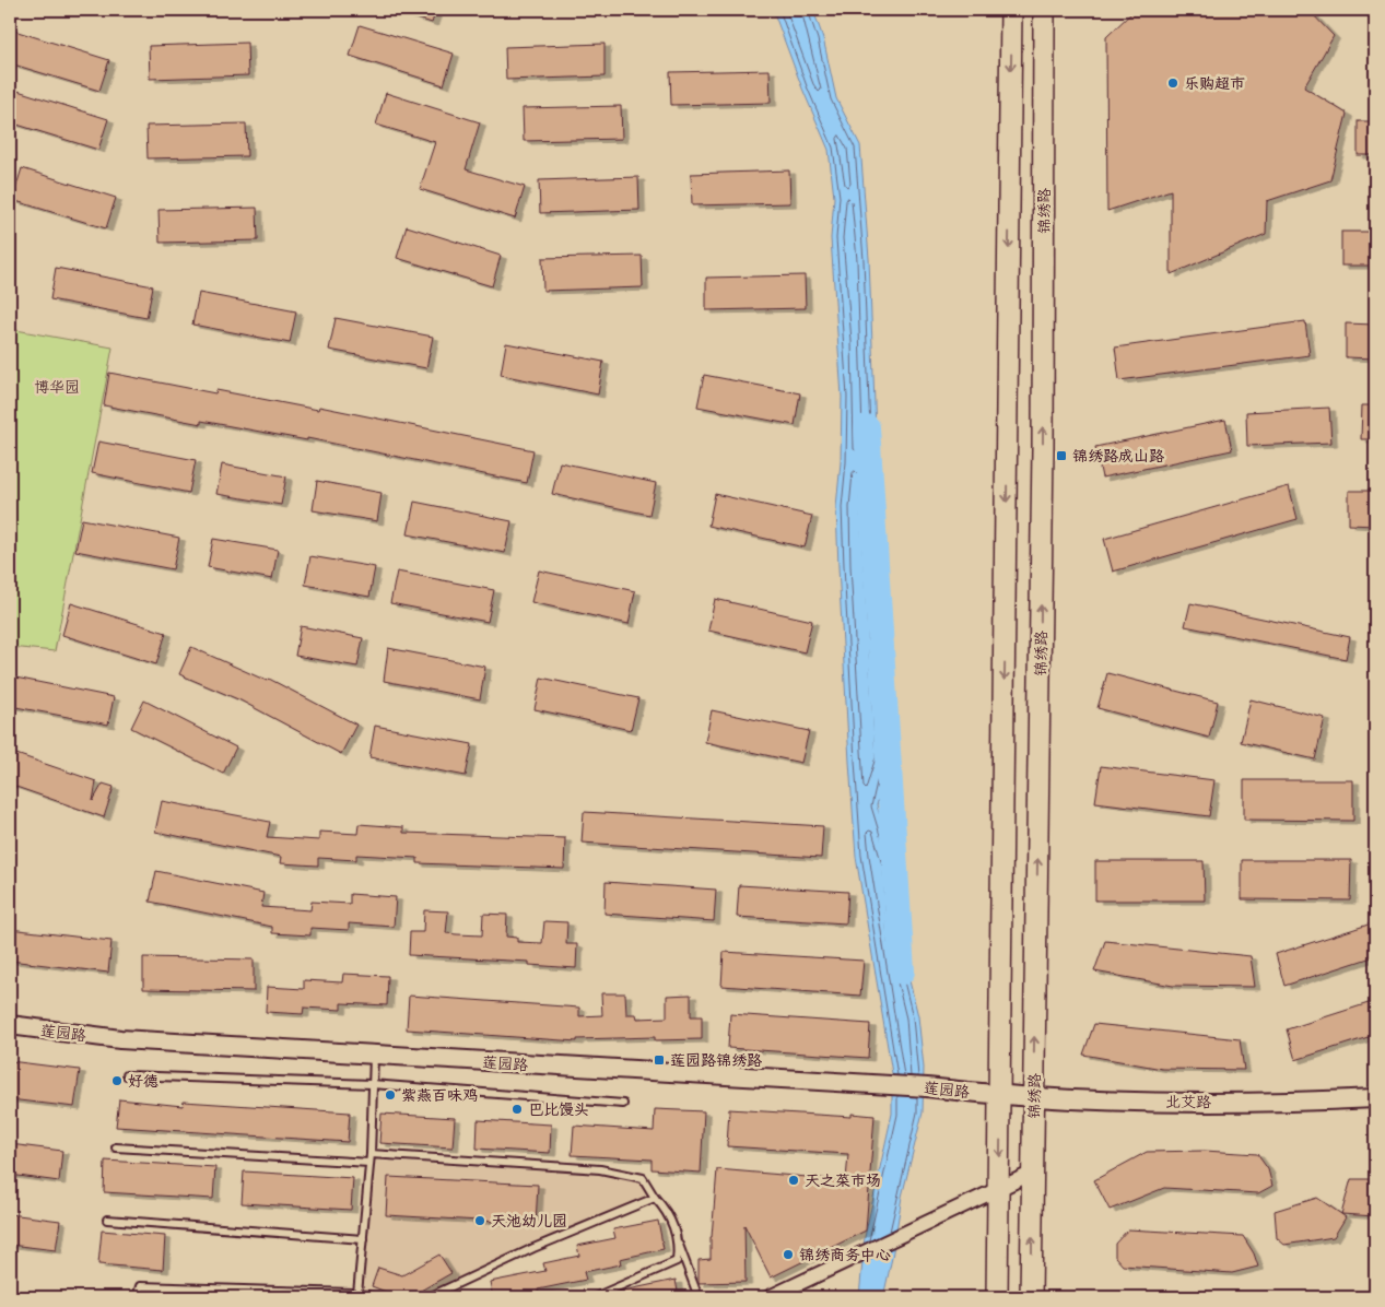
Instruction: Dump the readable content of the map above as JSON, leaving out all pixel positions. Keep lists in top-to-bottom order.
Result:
{
  "streets": {
    "main road": ["锦绣路"],
    "street": ["莲园路", "北艾路"]
  },
  "crossings": [
    ["锦绣路", "北艾路"],
    ["莲园路", "北艾路"]
  ],
  "parks": ["博华园"],
  "places": {
    "other": [
      "乐购超市",
      "好德",
      "紫燕百味鸡",
      "巴比馒头",
      "天之菜市场",
      "天池幼儿园",
      "锦绣商务中心"
    ],
    "transit": ["锦绣路成山路", "莲园路锦绣路"]
  }
}
